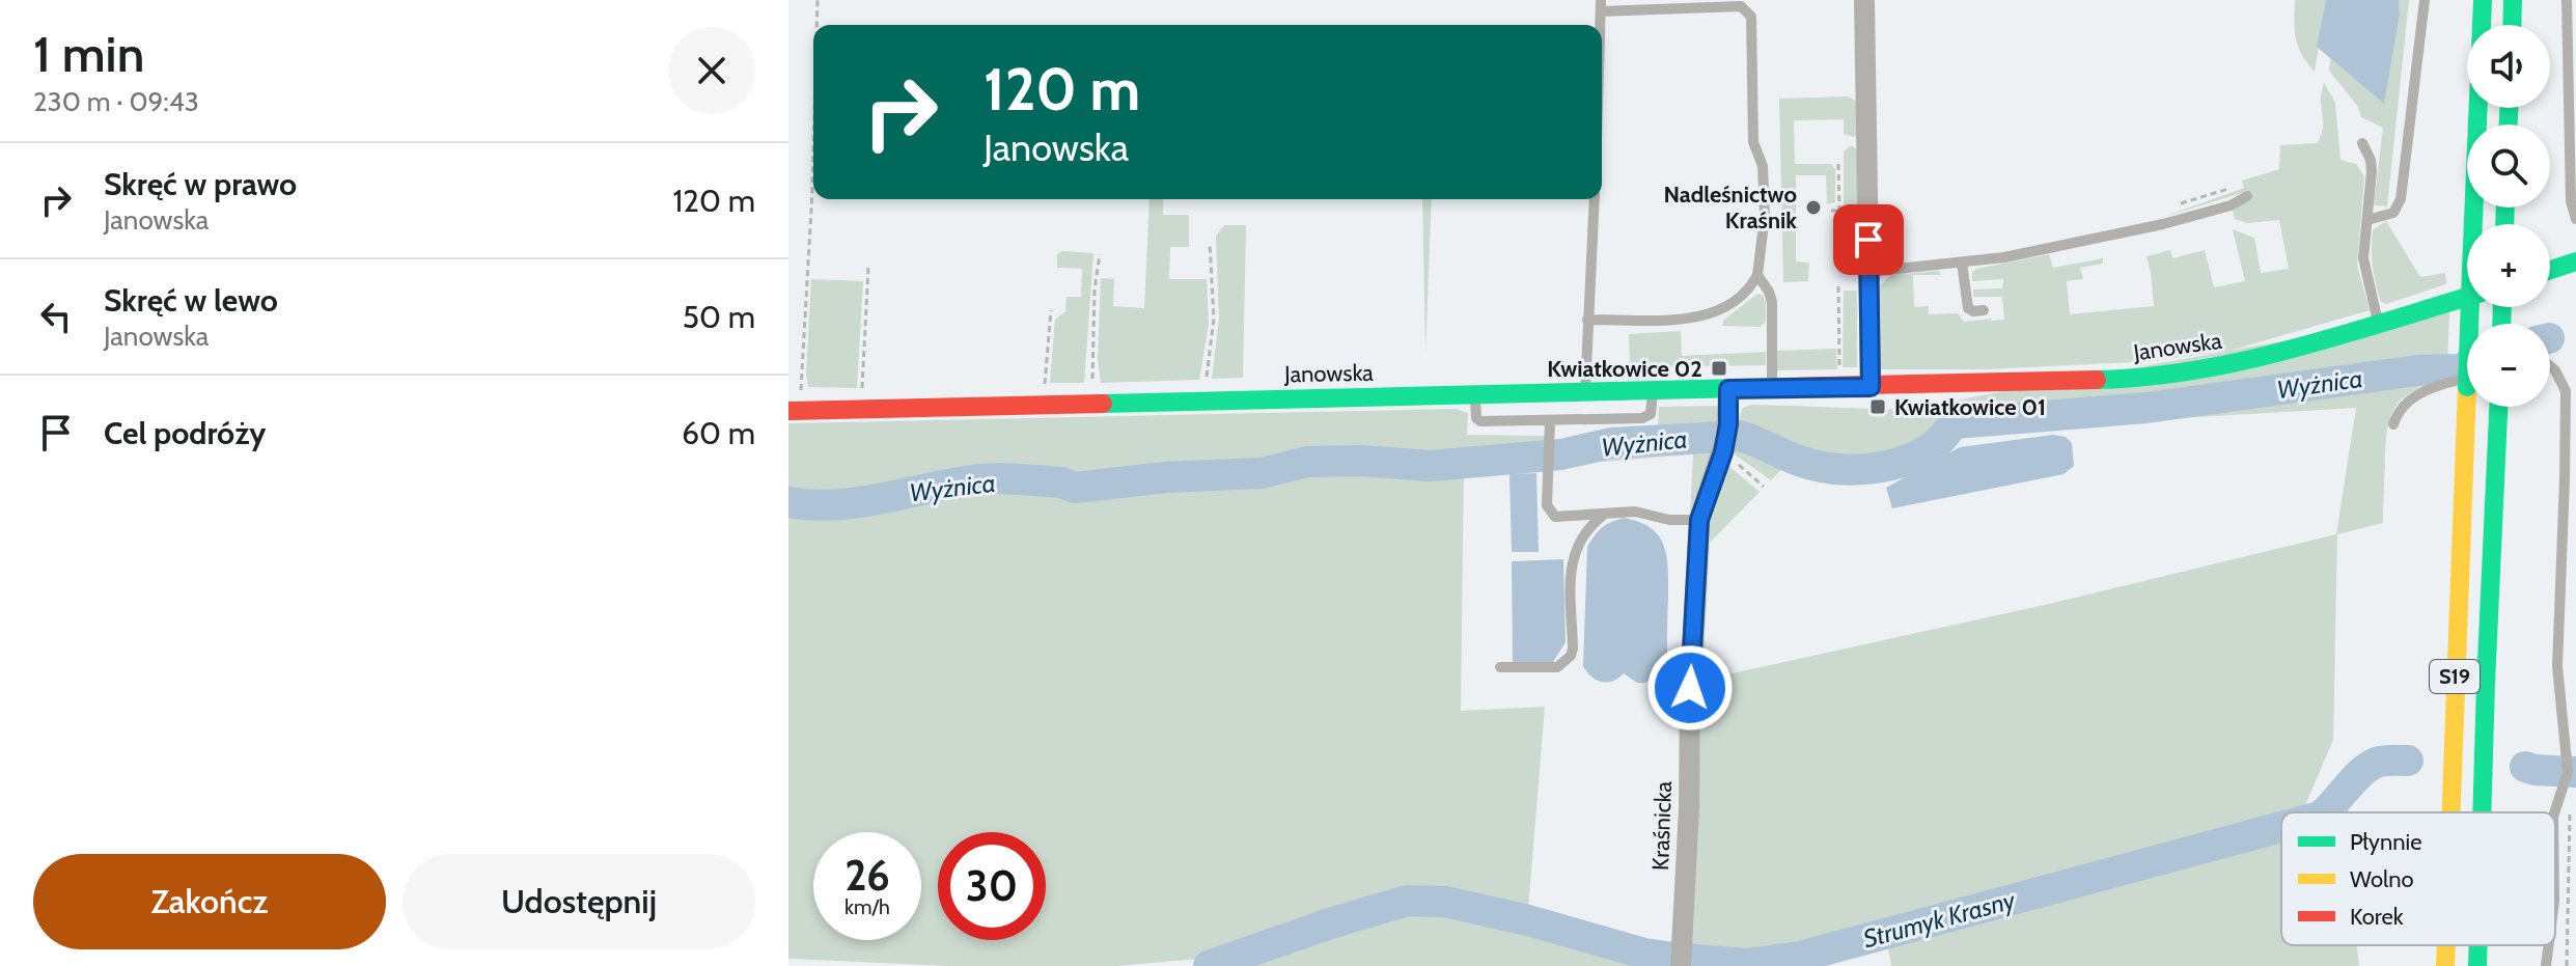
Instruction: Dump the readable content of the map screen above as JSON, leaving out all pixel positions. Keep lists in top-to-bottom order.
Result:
{
  "streets": {
    "main road": ["Janowska", "S19"],
    "street": ["Kraśnicka"]
  },
  "crossings": [
    ["Janowska", "Kraśnicka"]
  ],
  "water": ["Wyżnica", "Strumyk Krasny"],
  "places": {
    "other": ["Nadleśnictwo Kraśnik"],
    "transit": ["Kwiatkowice 02", "Kwiatkowice 01"]
  },
  "legend": ["Płynnie", "Wolno", "Korek"],
  "page": {
    "heading": ["1 min", "230 m · 09:43"],
    "map_buttons": ["+", "−"],
    "turn": ["120 m", "Janowska"],
    "list": [
      {
        "name": "Skręć w prawo",
        "note": "Janowska",
        "value": "120 m"
      },
      {
        "name": "Skręć w lewo",
        "note": "Janowska",
        "value": "50 m"
      },
      {
        "name": "Cel podróży",
        "value": "60 m"
      }
    ],
    "speed": "26 km/h",
    "limit": "30",
    "buttons": ["Zakończ", "Udostępnij"]
  }
}
